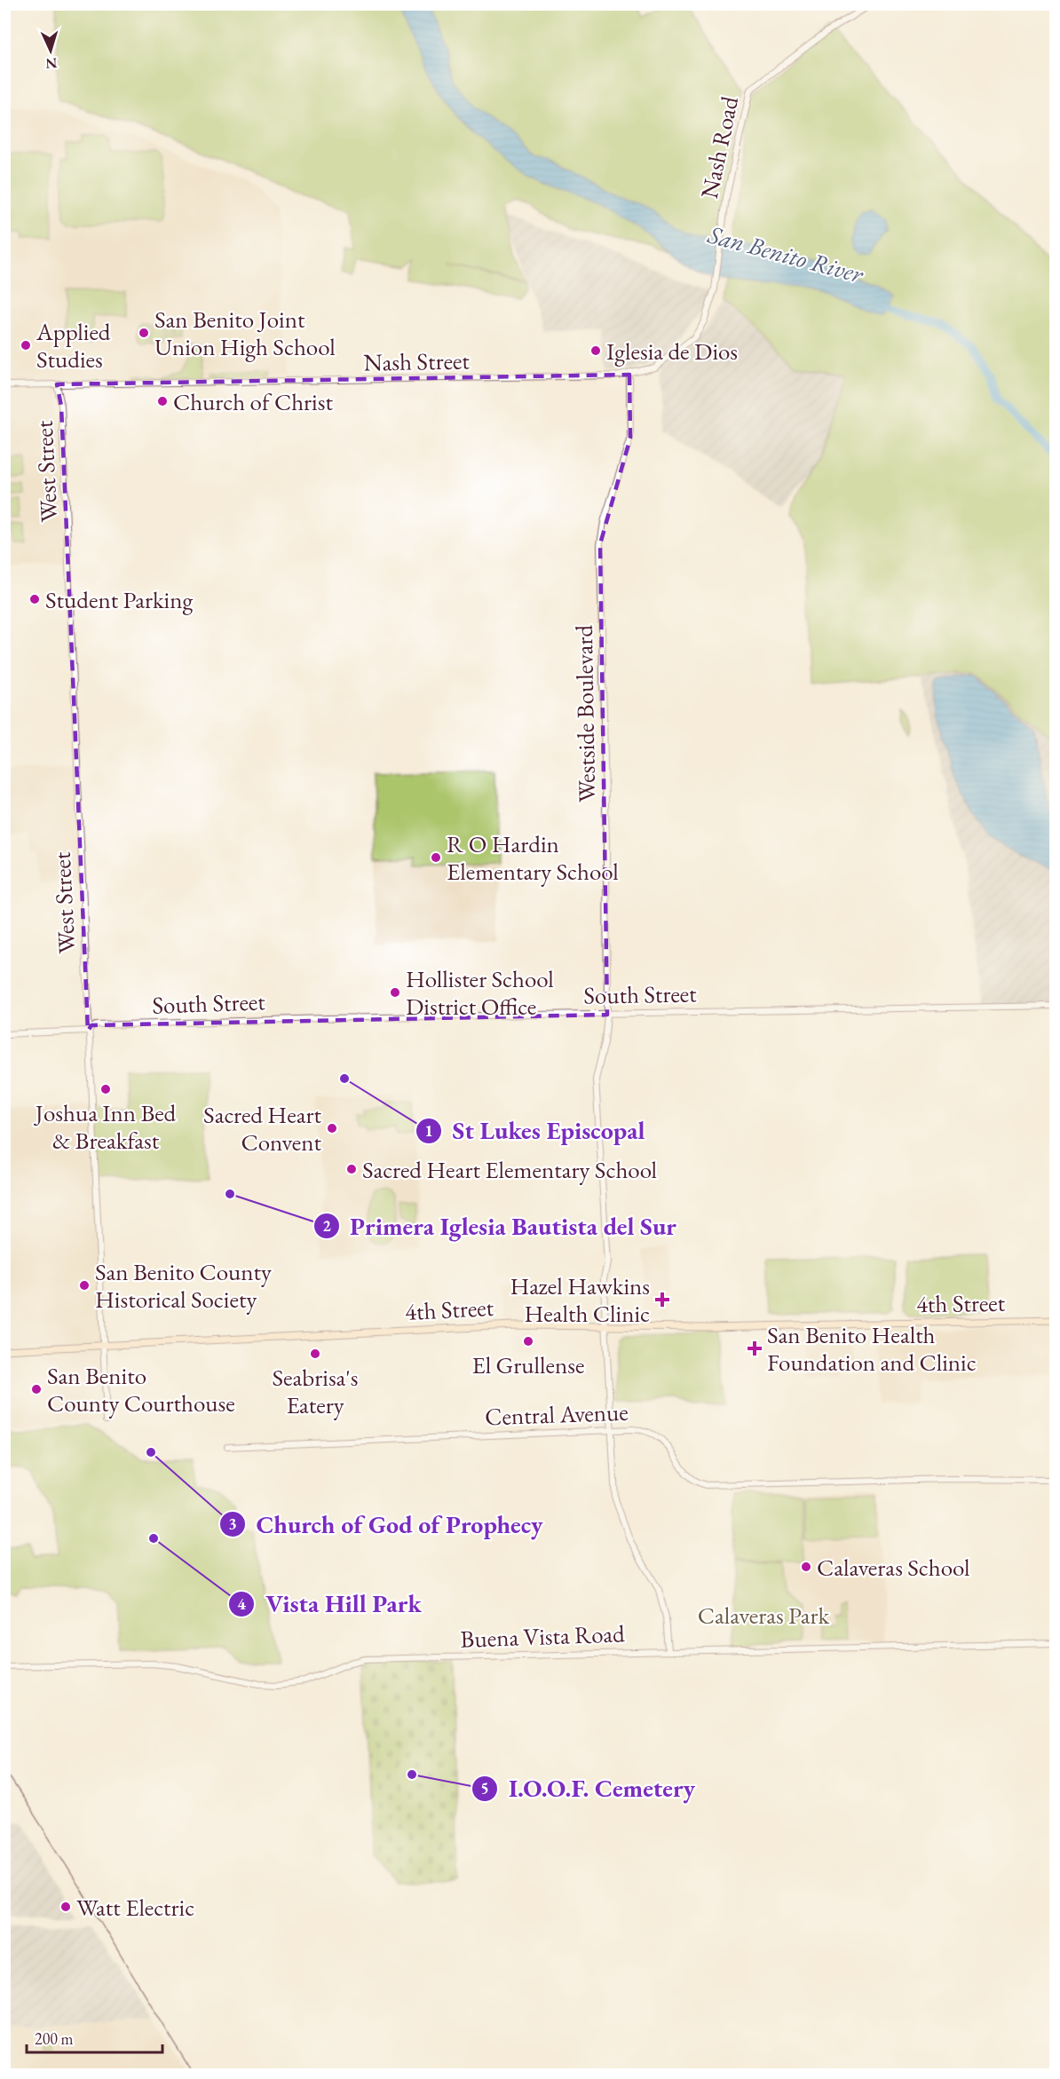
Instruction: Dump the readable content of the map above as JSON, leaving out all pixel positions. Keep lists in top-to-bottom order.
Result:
{
  "streets": {
    "main road": ["4th Street"],
    "street": [
      "Nash Road",
      "Nash Street",
      "West Street",
      "Westside Boulevard",
      "South Street",
      "Central Avenue",
      "Buena Vista Road"
    ]
  },
  "crossings": [
    ["Nash Road", "Nash Street"],
    ["Nash Street", "West Street"],
    ["Nash Street", "Westside Boulevard"],
    ["West Street", "South Street"],
    ["West Street", "4th Street"],
    ["Westside Boulevard", "South Street"],
    ["Westside Boulevard", "4th Street"],
    ["Westside Boulevard", "Central Avenue"],
    ["Westside Boulevard", "Buena Vista Road"]
  ],
  "water": ["San Benito River"],
  "parks": ["Calaveras Park"],
  "places": {
    "other": [
      "San Benito Joint Union High School",
      "Applied Studies",
      "Iglesia de Dios",
      "Church of Christ",
      "Student Parking",
      "R O Hardin Elementary School",
      "Hollister School District Office",
      "St Lukes Episcopal",
      "Joshua Inn Bed & Breakfast",
      "Sacred Heart Convent",
      "Sacred Heart Elementary School",
      "Primera Iglesia Bautista del Sur",
      "San Benito County Historical Society",
      "El Grullense",
      "Seabrisa's Eatery",
      "San Benito County Courthouse",
      "Church of God of Prophecy",
      "Vista Hill Park",
      "Calaveras School",
      "I.O.O.F. Cemetery",
      "Watt Electric"
    ],
    "health": ["Hazel Hawkins Health Clinic", "San Benito Health Foundation and Clinic"]
  },
  "scale_bar": "200 m",
  "north": "bottom"
}
